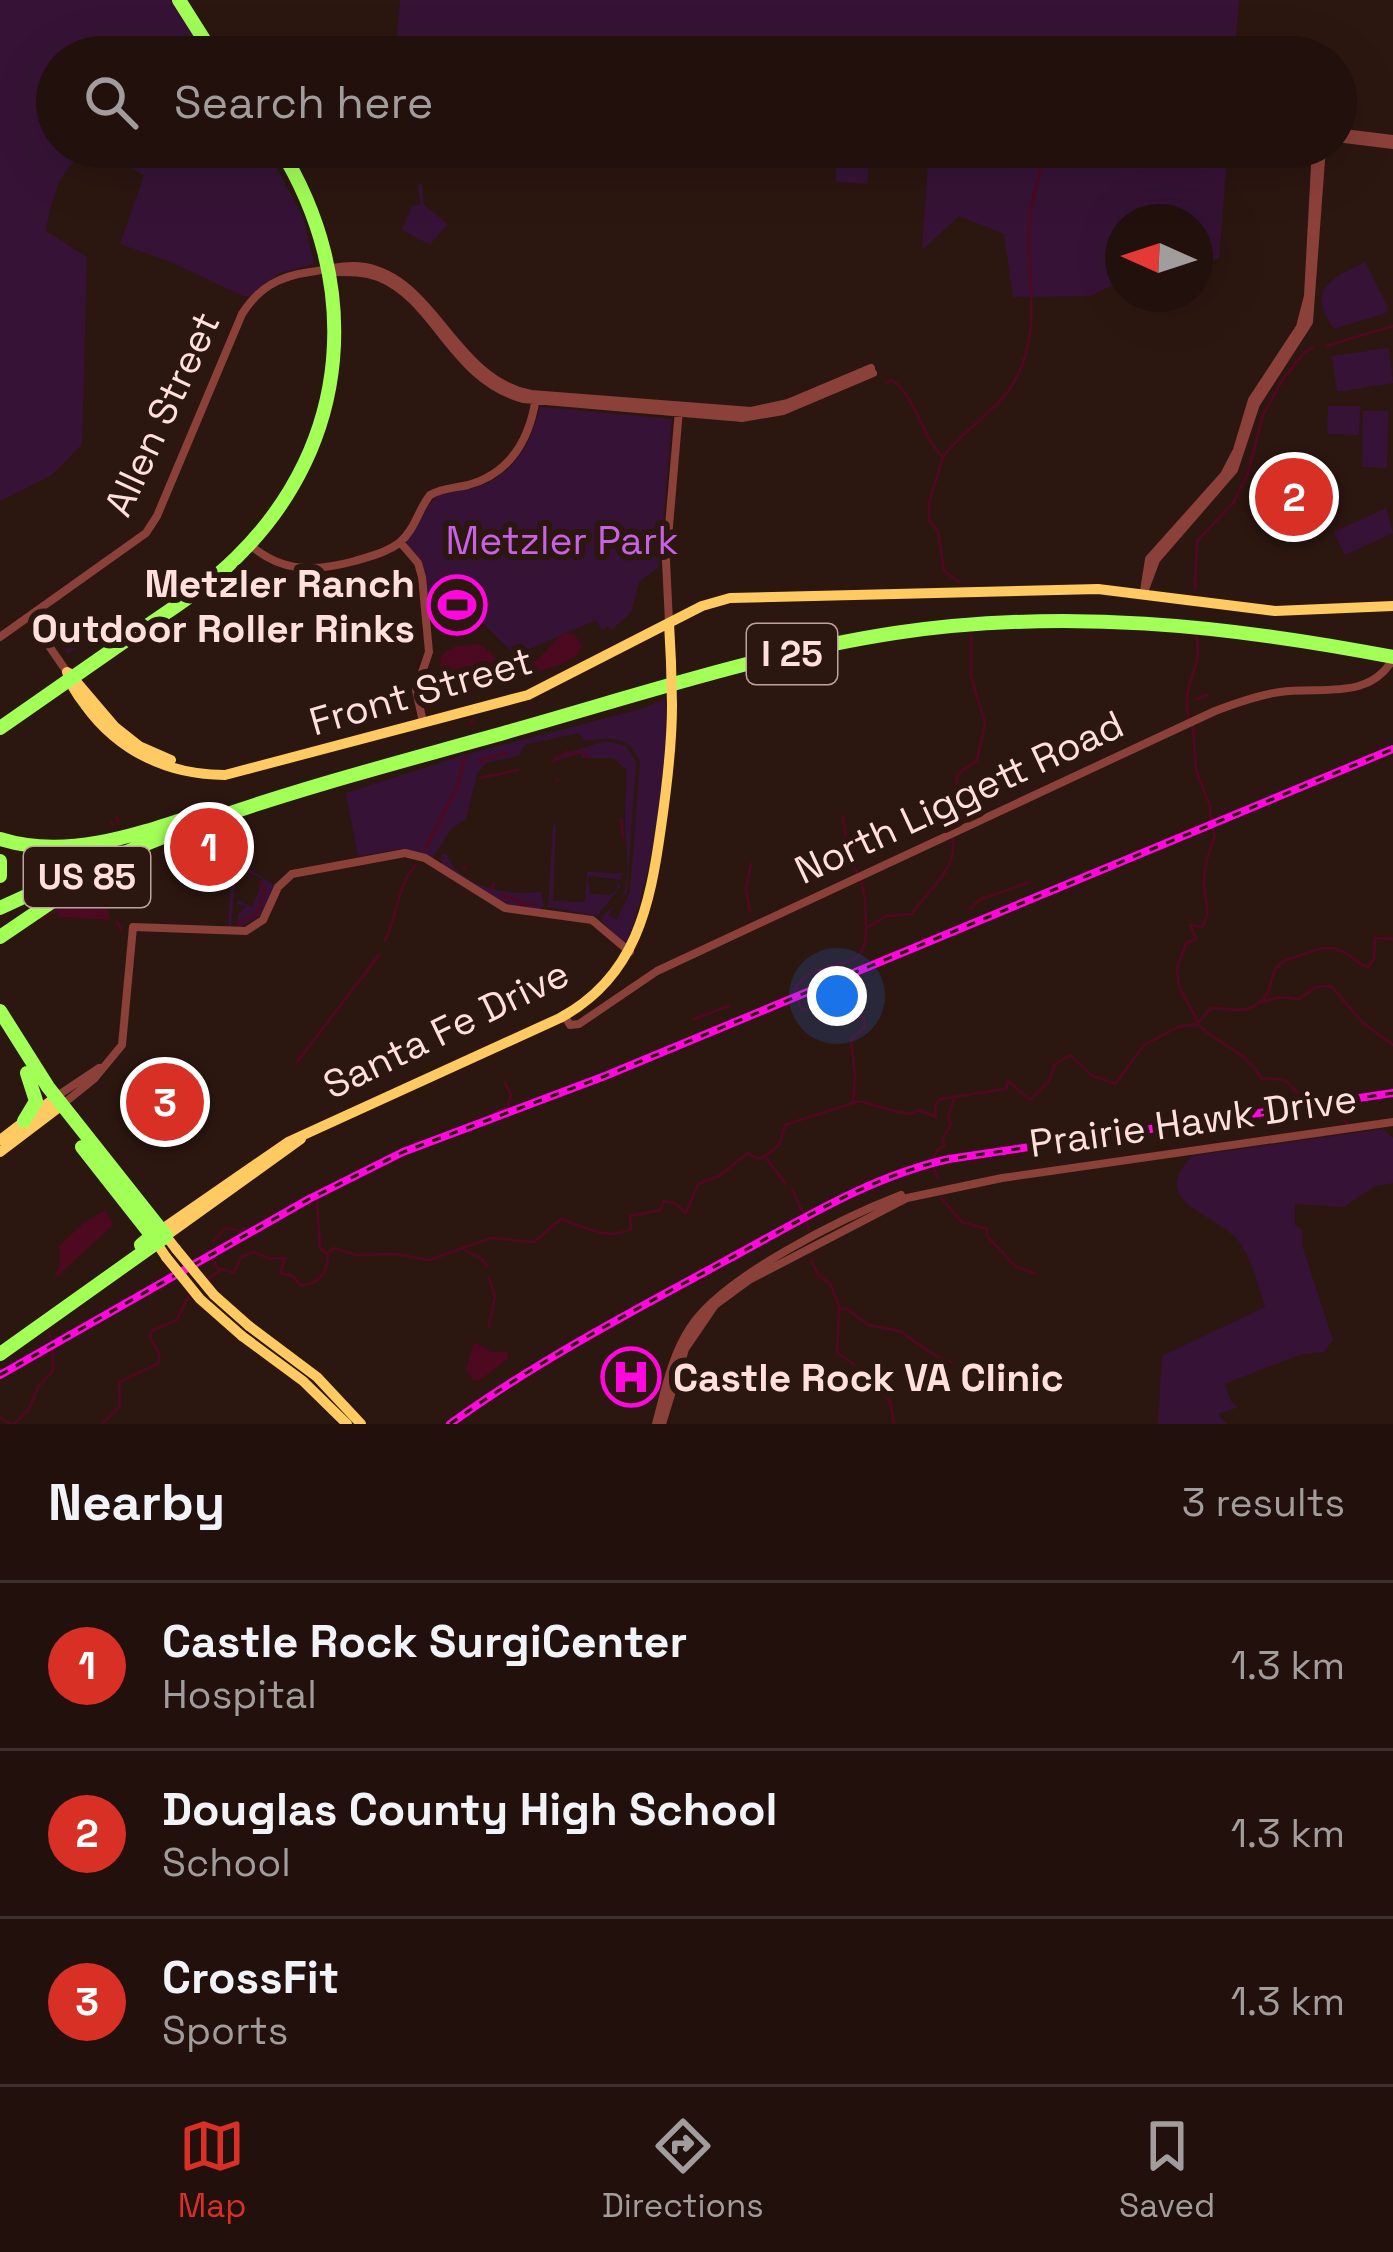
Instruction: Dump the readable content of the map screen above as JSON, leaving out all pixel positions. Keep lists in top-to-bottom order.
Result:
{
  "streets": {
    "highway": ["I 25", "US 85", "Santa Fe Drive"],
    "main road": ["Front Street"],
    "street": ["Allen Street", "North Liggett Road", "Prairie Hawk Drive"]
  },
  "crossings": [
    ["Allen Street", "Front Street"],
    ["I 25", "North Liggett Road"],
    ["I 25", "US 85"],
    ["Front Street", "Santa Fe Drive"],
    ["North Liggett Road", "Santa Fe Drive"]
  ],
  "parks": ["Metzler Park"],
  "places": {
    "sports": ["Metzler Ranch Outdoor Roller Rinks"],
    "hospital": ["Castle Rock VA Clinic"]
  },
  "north": "left",
  "page": {
    "search": "Search here",
    "pins": ["2", "1", "3"],
    "heading": ["Nearby", "3 results"],
    "list": [
      {
        "mark": "1",
        "name": "Castle Rock SurgiCenter",
        "note": "Hospital",
        "value": "1.3 km"
      },
      {
        "mark": "2",
        "name": "Douglas County High School",
        "note": "School",
        "value": "1.3 km"
      },
      {
        "mark": "3",
        "name": "CrossFit",
        "note": "Sports",
        "value": "1.3 km"
      }
    ],
    "nav": ["Map", "Directions", "Saved"]
  }
}
